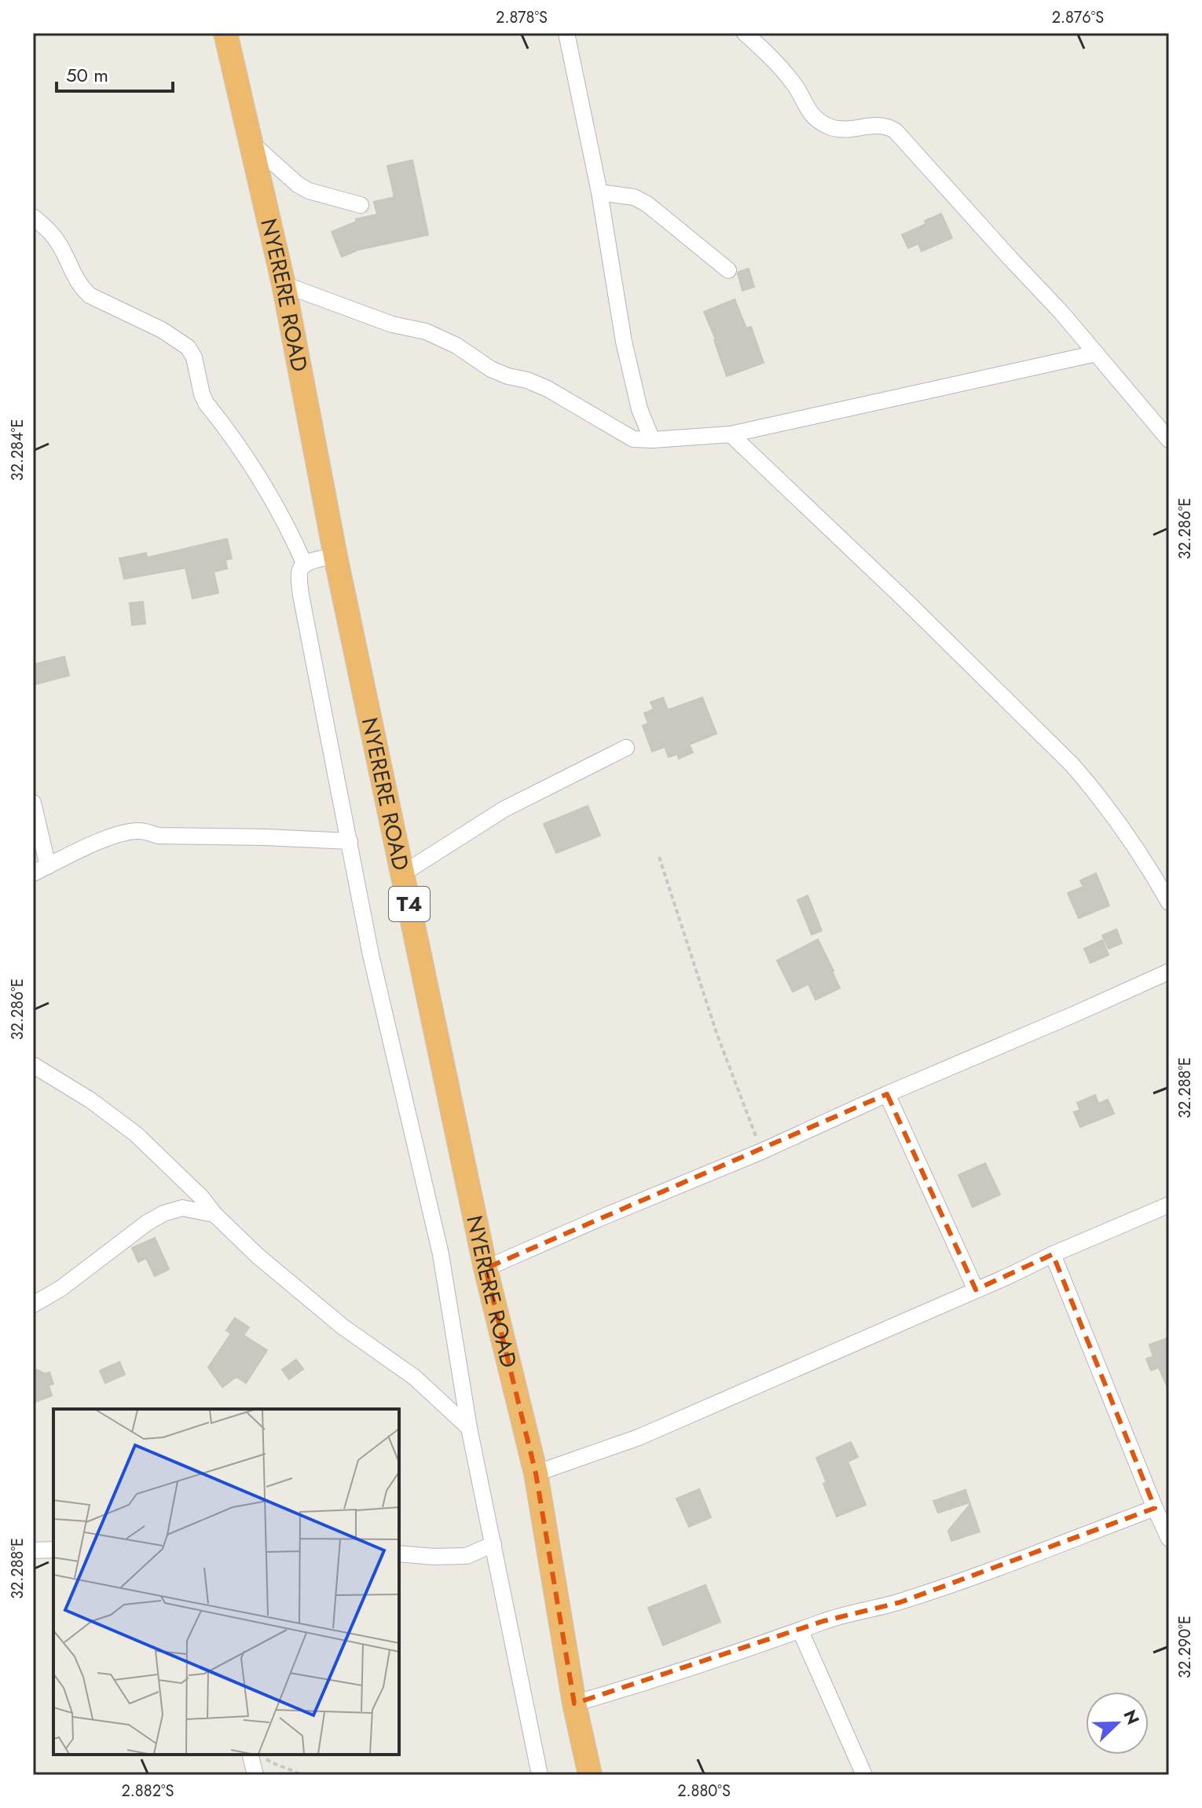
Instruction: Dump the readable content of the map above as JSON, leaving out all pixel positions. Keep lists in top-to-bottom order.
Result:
{
  "streets": {
    "highway": ["NYERERE ROAD", "T4"]
  },
  "scale_bar": "50 m",
  "north": "top right",
  "coordinates": [
    "2.878°S",
    "2.876°S",
    "32.284°E",
    "32.286°E",
    "32.288°E",
    "32.290°E",
    "2.882°S",
    "2.880°S"
  ]
}
